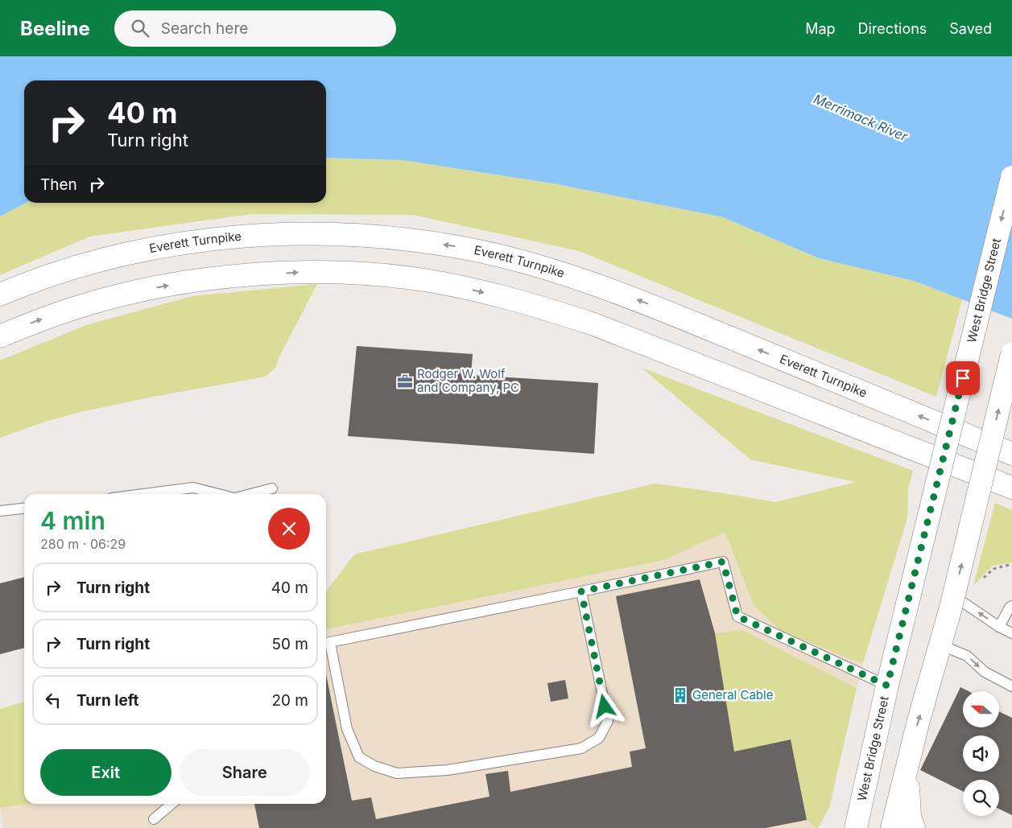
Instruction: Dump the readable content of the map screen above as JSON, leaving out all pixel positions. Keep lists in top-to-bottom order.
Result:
{
  "streets": {
    "main road": ["Everett Turnpike", "West Bridge Street"]
  },
  "water": ["Merrimack River"],
  "places": {
    "office": ["Rodger W. Wolf and Company, PC"],
    "building": ["General Cable"]
  },
  "north": "left",
  "page": {
    "header": "Beeline",
    "search": "Search here",
    "nav": ["Map", "Directions", "Saved"],
    "turn": ["40 m", "Turn right"],
    "then": "Then",
    "heading": ["4 min", "280 m · 06:29"],
    "list": [
      {
        "name": "Turn right",
        "value": "40 m"
      },
      {
        "name": "Turn right",
        "value": "50 m"
      },
      {
        "name": "Turn left",
        "value": "20 m"
      }
    ],
    "buttons": ["Exit", "Share"]
  }
}
